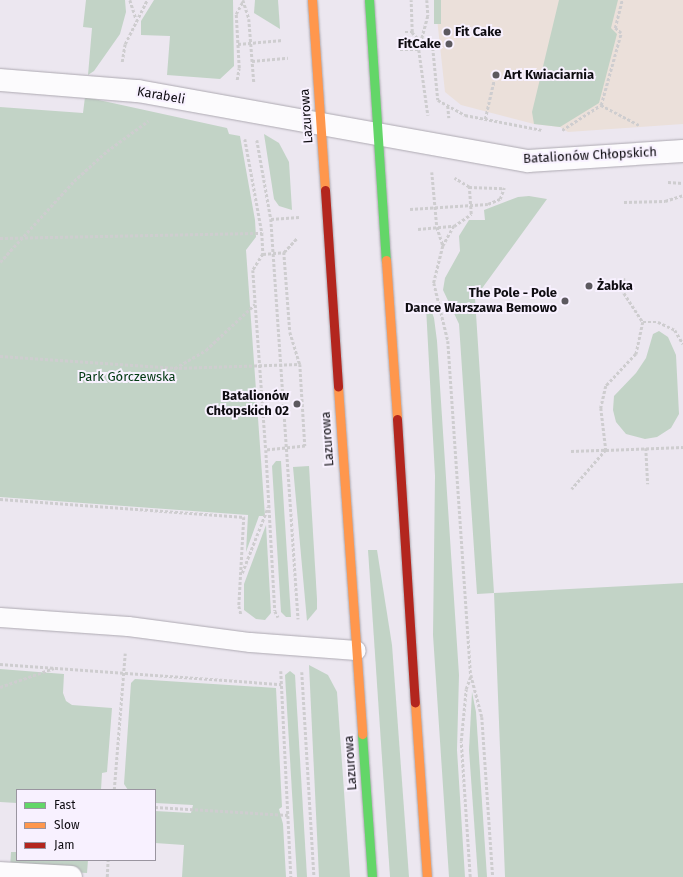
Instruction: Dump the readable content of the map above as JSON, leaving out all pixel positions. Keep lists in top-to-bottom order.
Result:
{
  "streets": {
    "main road": ["Lazurowa"],
    "street": ["Karabeli", "Batalionów Chłopskich"]
  },
  "crossings": [
    ["Karabeli", "Lazurowa"],
    ["Karabeli", "Batalionów Chłopskich"]
  ],
  "parks": ["Park Górczewska"],
  "places": [
    "Fit Cake",
    "FitCake",
    "Art Kwiaciarnia",
    "Żabka",
    "The Pole - Pole Dance Warszawa Bemowo",
    "Batalionów Chłopskich 02"
  ],
  "legend": ["Fast", "Slow", "Jam"]
}
